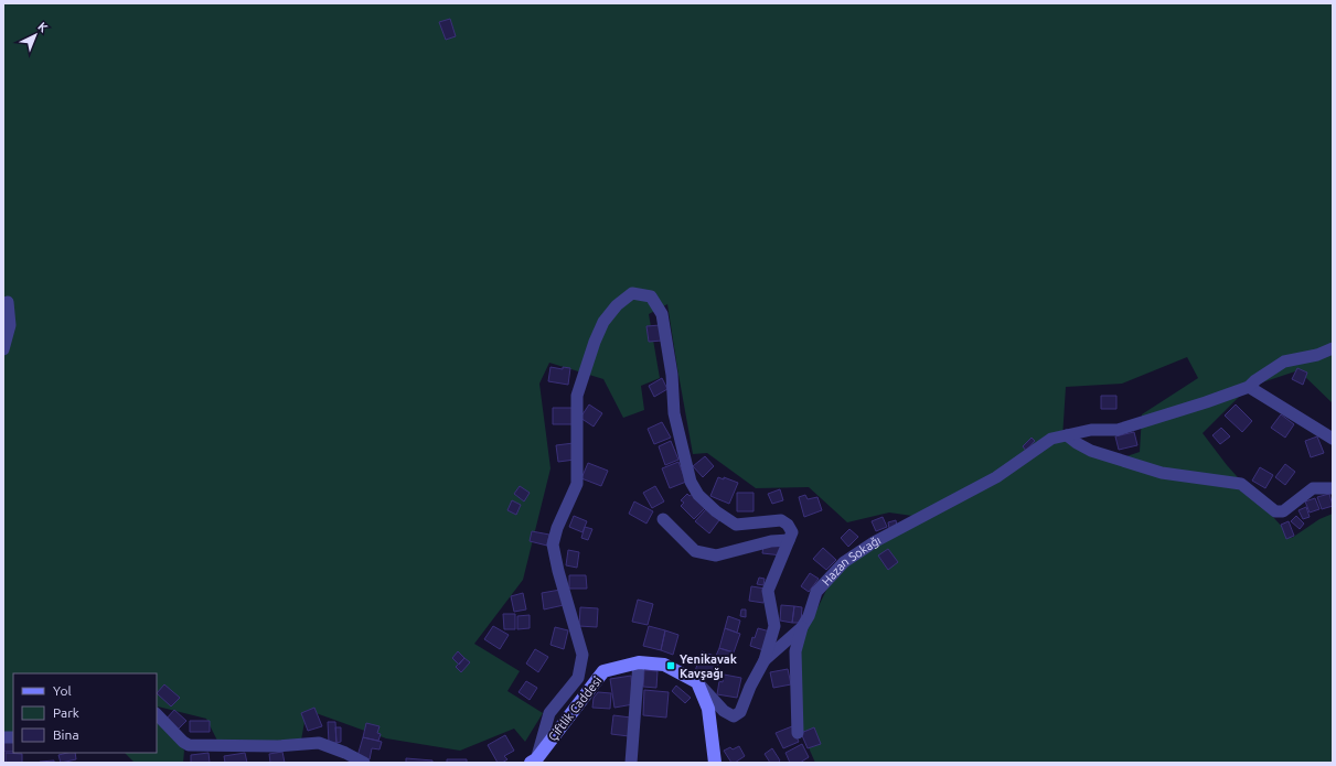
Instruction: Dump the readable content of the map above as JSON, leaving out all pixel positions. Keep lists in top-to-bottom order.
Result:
{
  "streets": {
    "street": ["Hazan Sokağı", "Çiftlik Caddesi"]
  },
  "crossings": [
    ["Hazan Sokağı", "Çiftlik Caddesi"]
  ],
  "places": {
    "transit": ["Yenikavak Kavşağı"]
  },
  "legend": ["Yol", "Park", "Bina"],
  "north": "top right"
}
